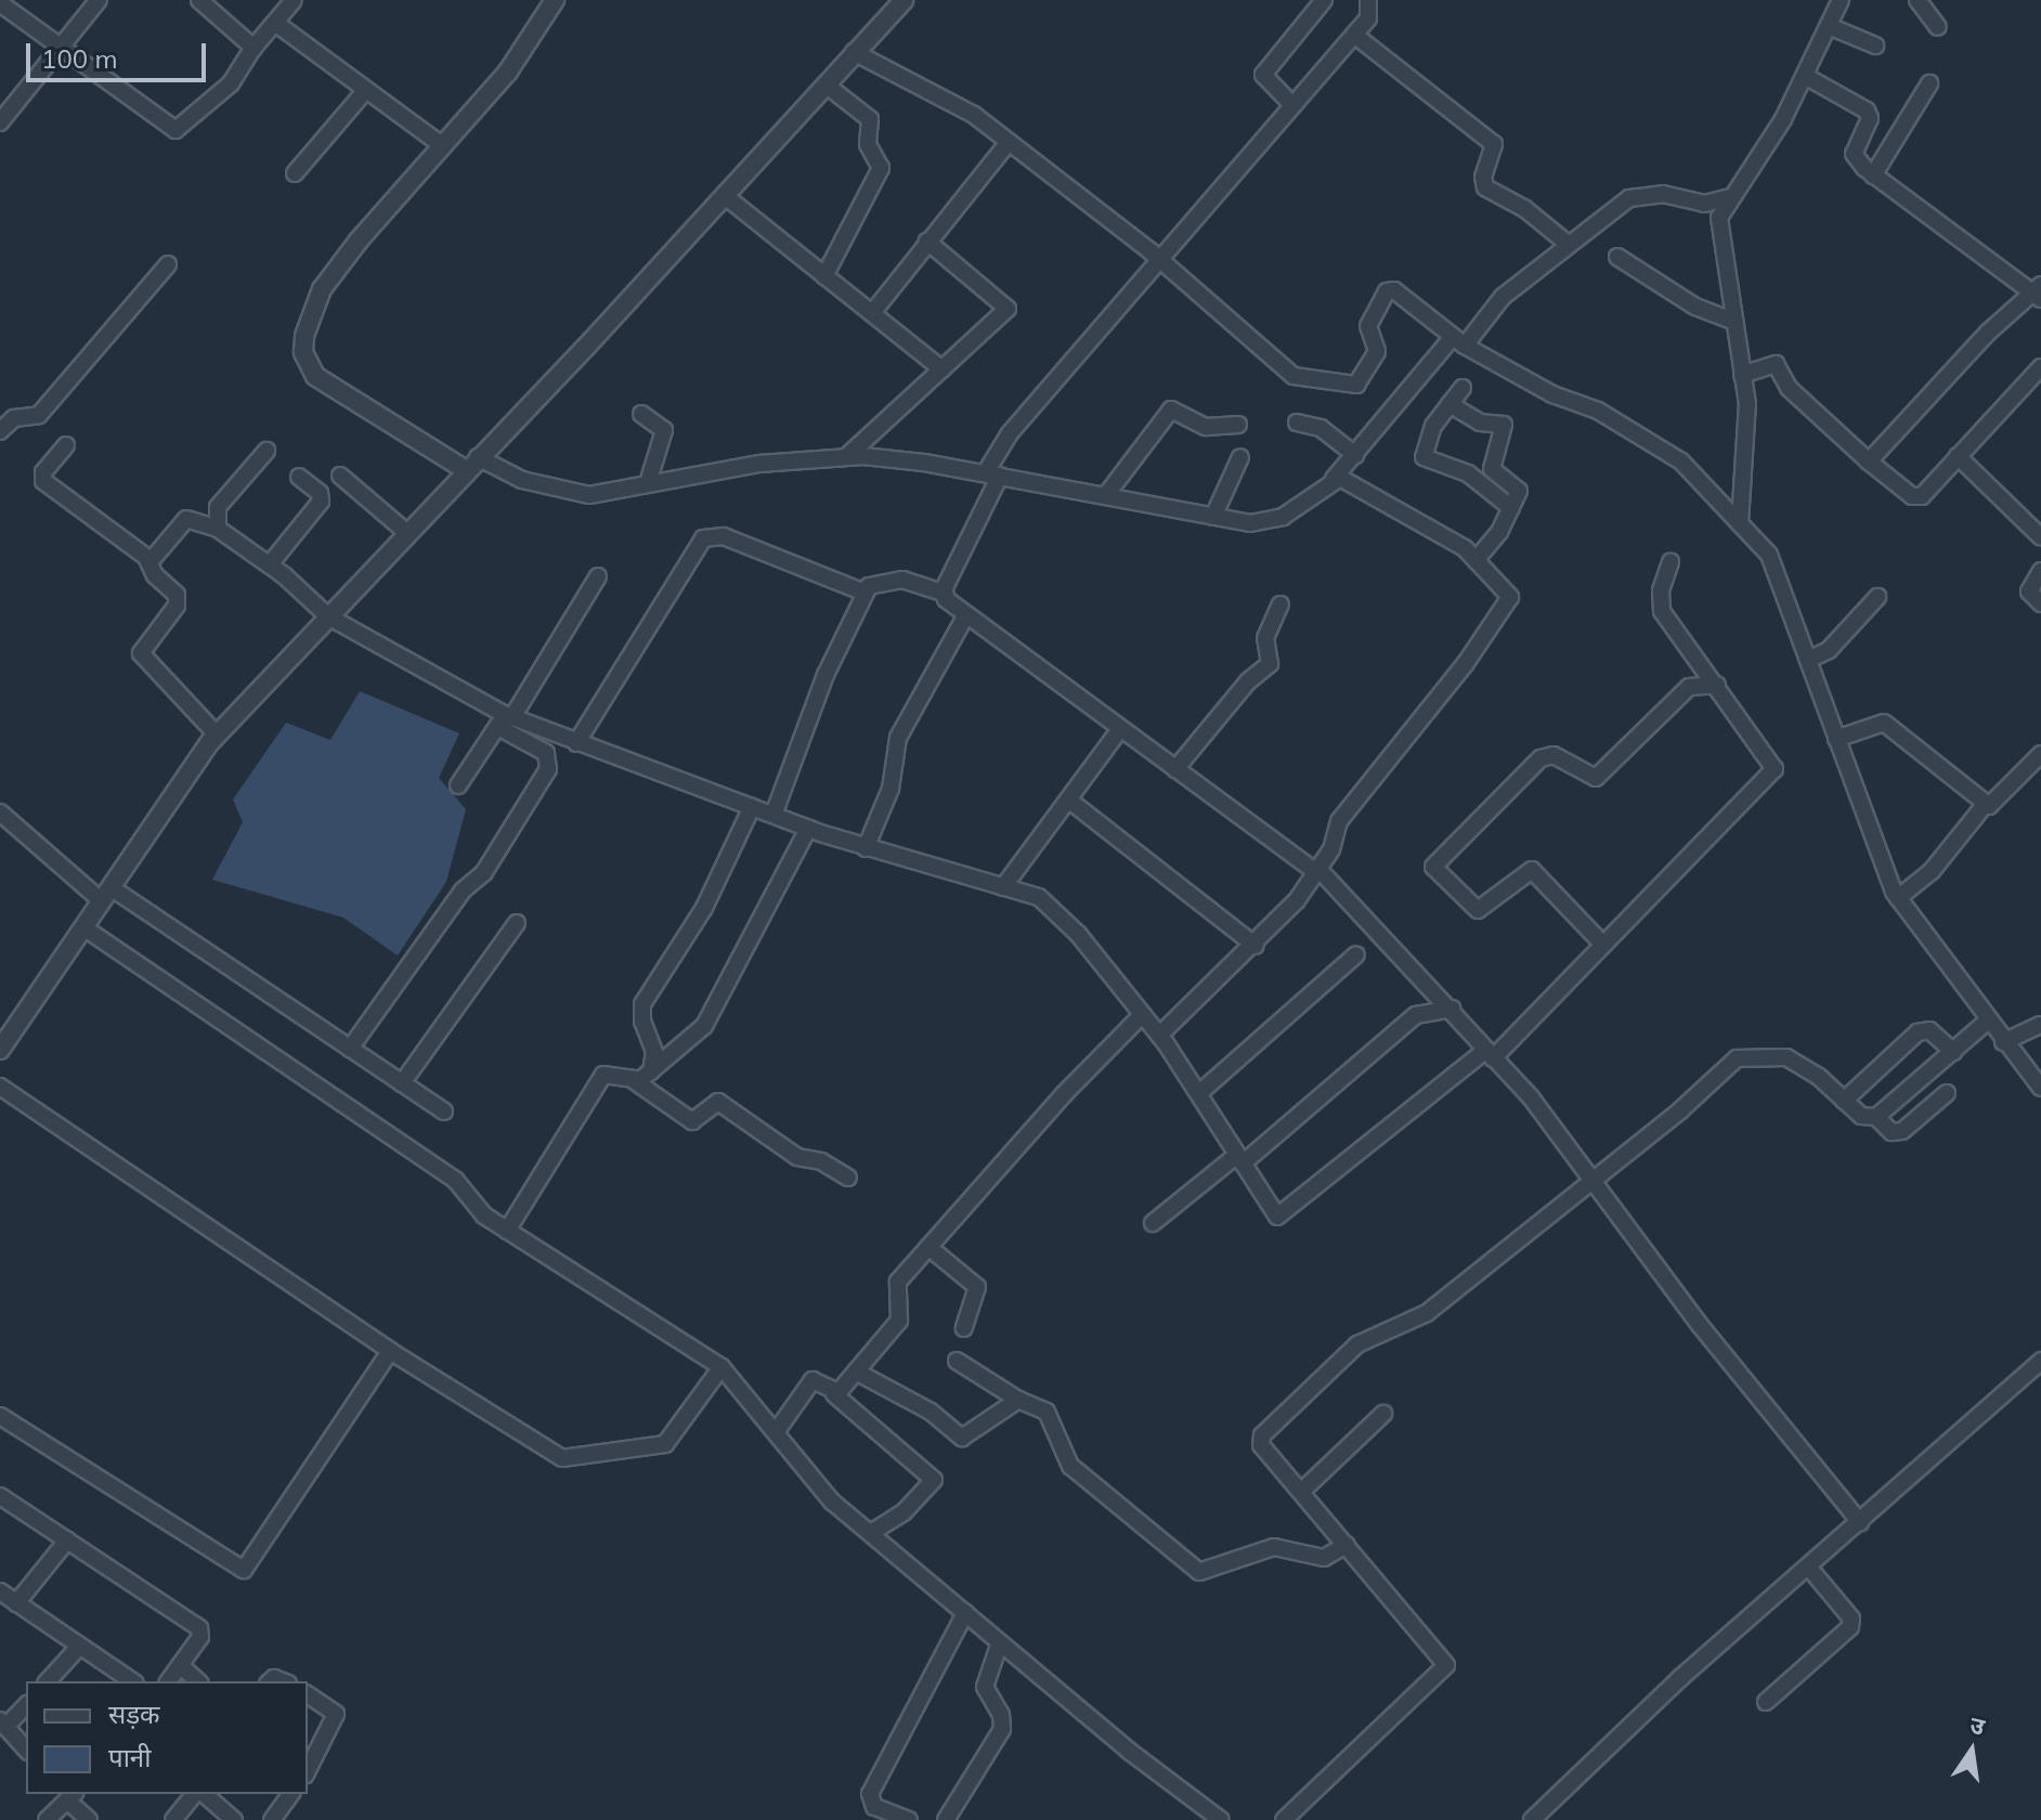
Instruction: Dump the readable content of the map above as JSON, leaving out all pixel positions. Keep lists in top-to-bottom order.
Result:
{
  "legend": ["सड़क", "पानी"],
  "scale_bar": "100 m",
  "north": "top"
}
